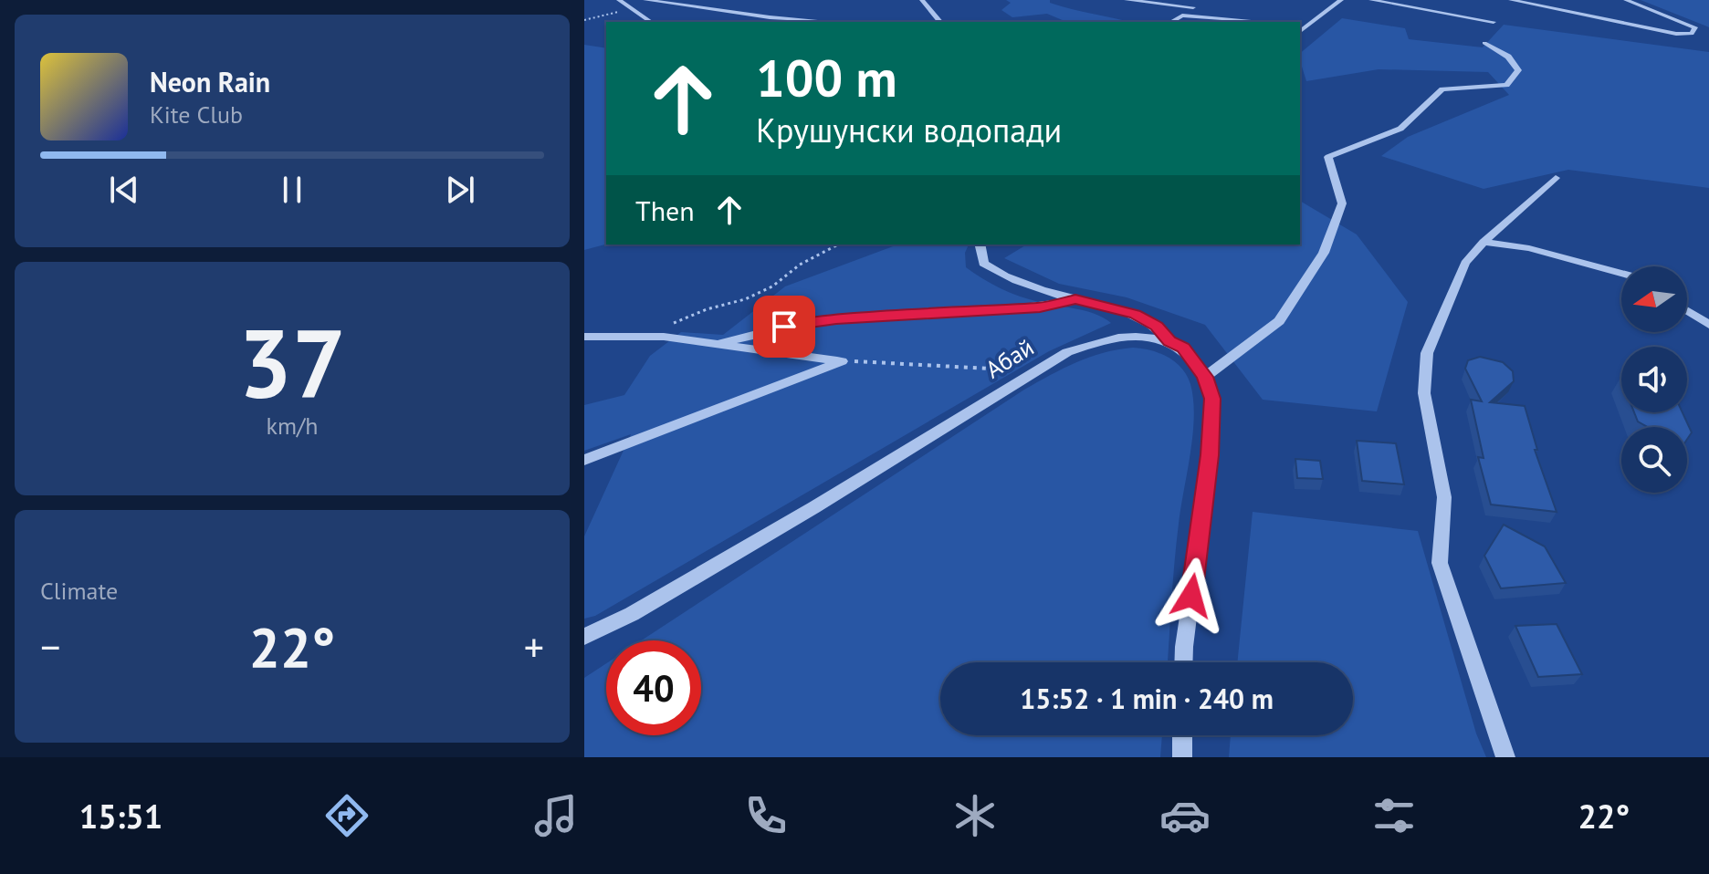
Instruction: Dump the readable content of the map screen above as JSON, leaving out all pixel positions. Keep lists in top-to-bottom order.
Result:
{
  "streets": {
    "street": ["Абай"]
  },
  "north": "left",
  "page": {
    "turn": ["100 m", "Крушунски водопади"],
    "song": ["Neon Rain", "Kite Club"],
    "then": "Then",
    "tile": [
      ["37", "km/h"],
      "Climate"
    ],
    "heat": ["−", "22°", "+"],
    "limit": "40",
    "trip": "15:52 · 1 min · 240 m",
    "tabs": ["15:51", "22°"]
  }
}
